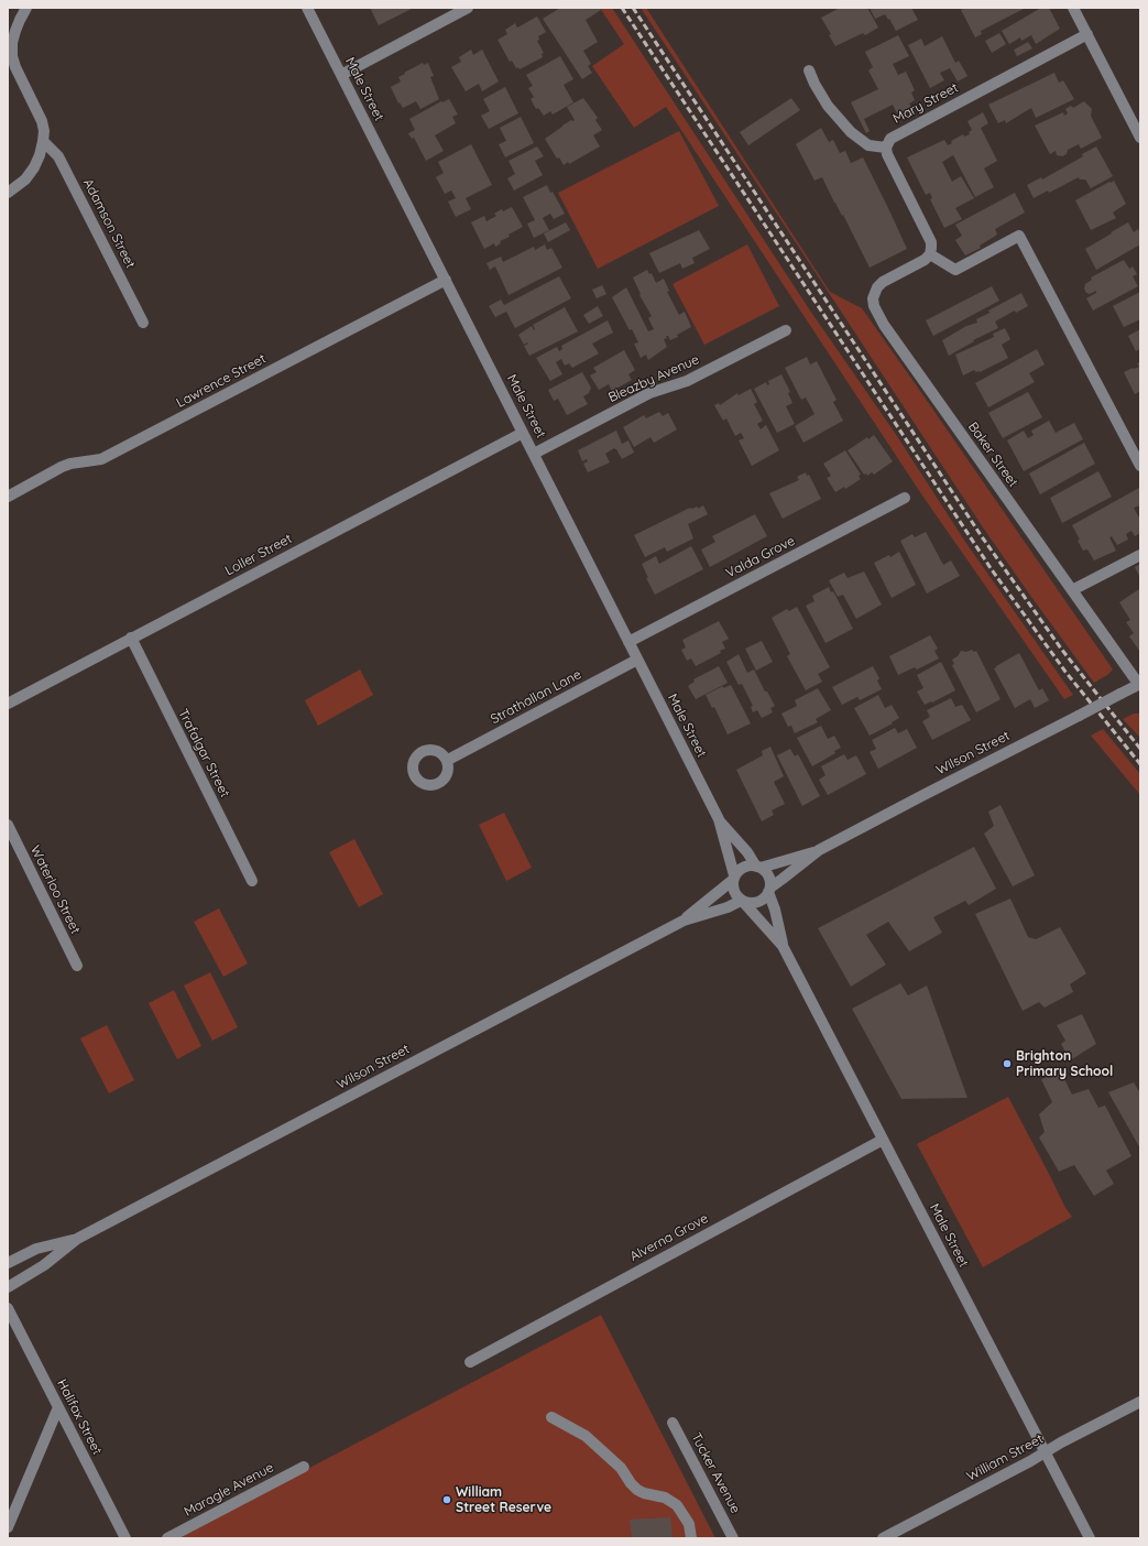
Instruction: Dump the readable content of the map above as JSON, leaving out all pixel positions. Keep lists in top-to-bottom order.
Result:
{
  "streets": {
    "street": [
      "Male Street",
      "Mary Street",
      "Adamson Street",
      "Bleazby Avenue",
      "Lawrence Street",
      "Baker Street",
      "Loller Street",
      "Valda Grove",
      "Strathallan Lane",
      "Trafalgar Street",
      "Wilson Street",
      "Waterloo Street",
      "Alverna Grove",
      "Halifax Street",
      "William Street",
      "Tucker Avenue",
      "Maragle Avenue"
    ]
  },
  "crossings": [
    ["Male Street", "Bleazby Avenue"],
    ["Male Street", "Lawrence Street"],
    ["Male Street", "Loller Street"],
    ["Male Street", "Valda Grove"],
    ["Male Street", "Strathallan Lane"],
    ["Male Street", "Wilson Street"],
    ["Male Street", "Alverna Grove"],
    ["Male Street", "William Street"],
    ["Baker Street", "Wilson Street"],
    ["Loller Street", "Trafalgar Street"]
  ],
  "places": ["Brighton Primary School", "William Street Reserve"]
}
